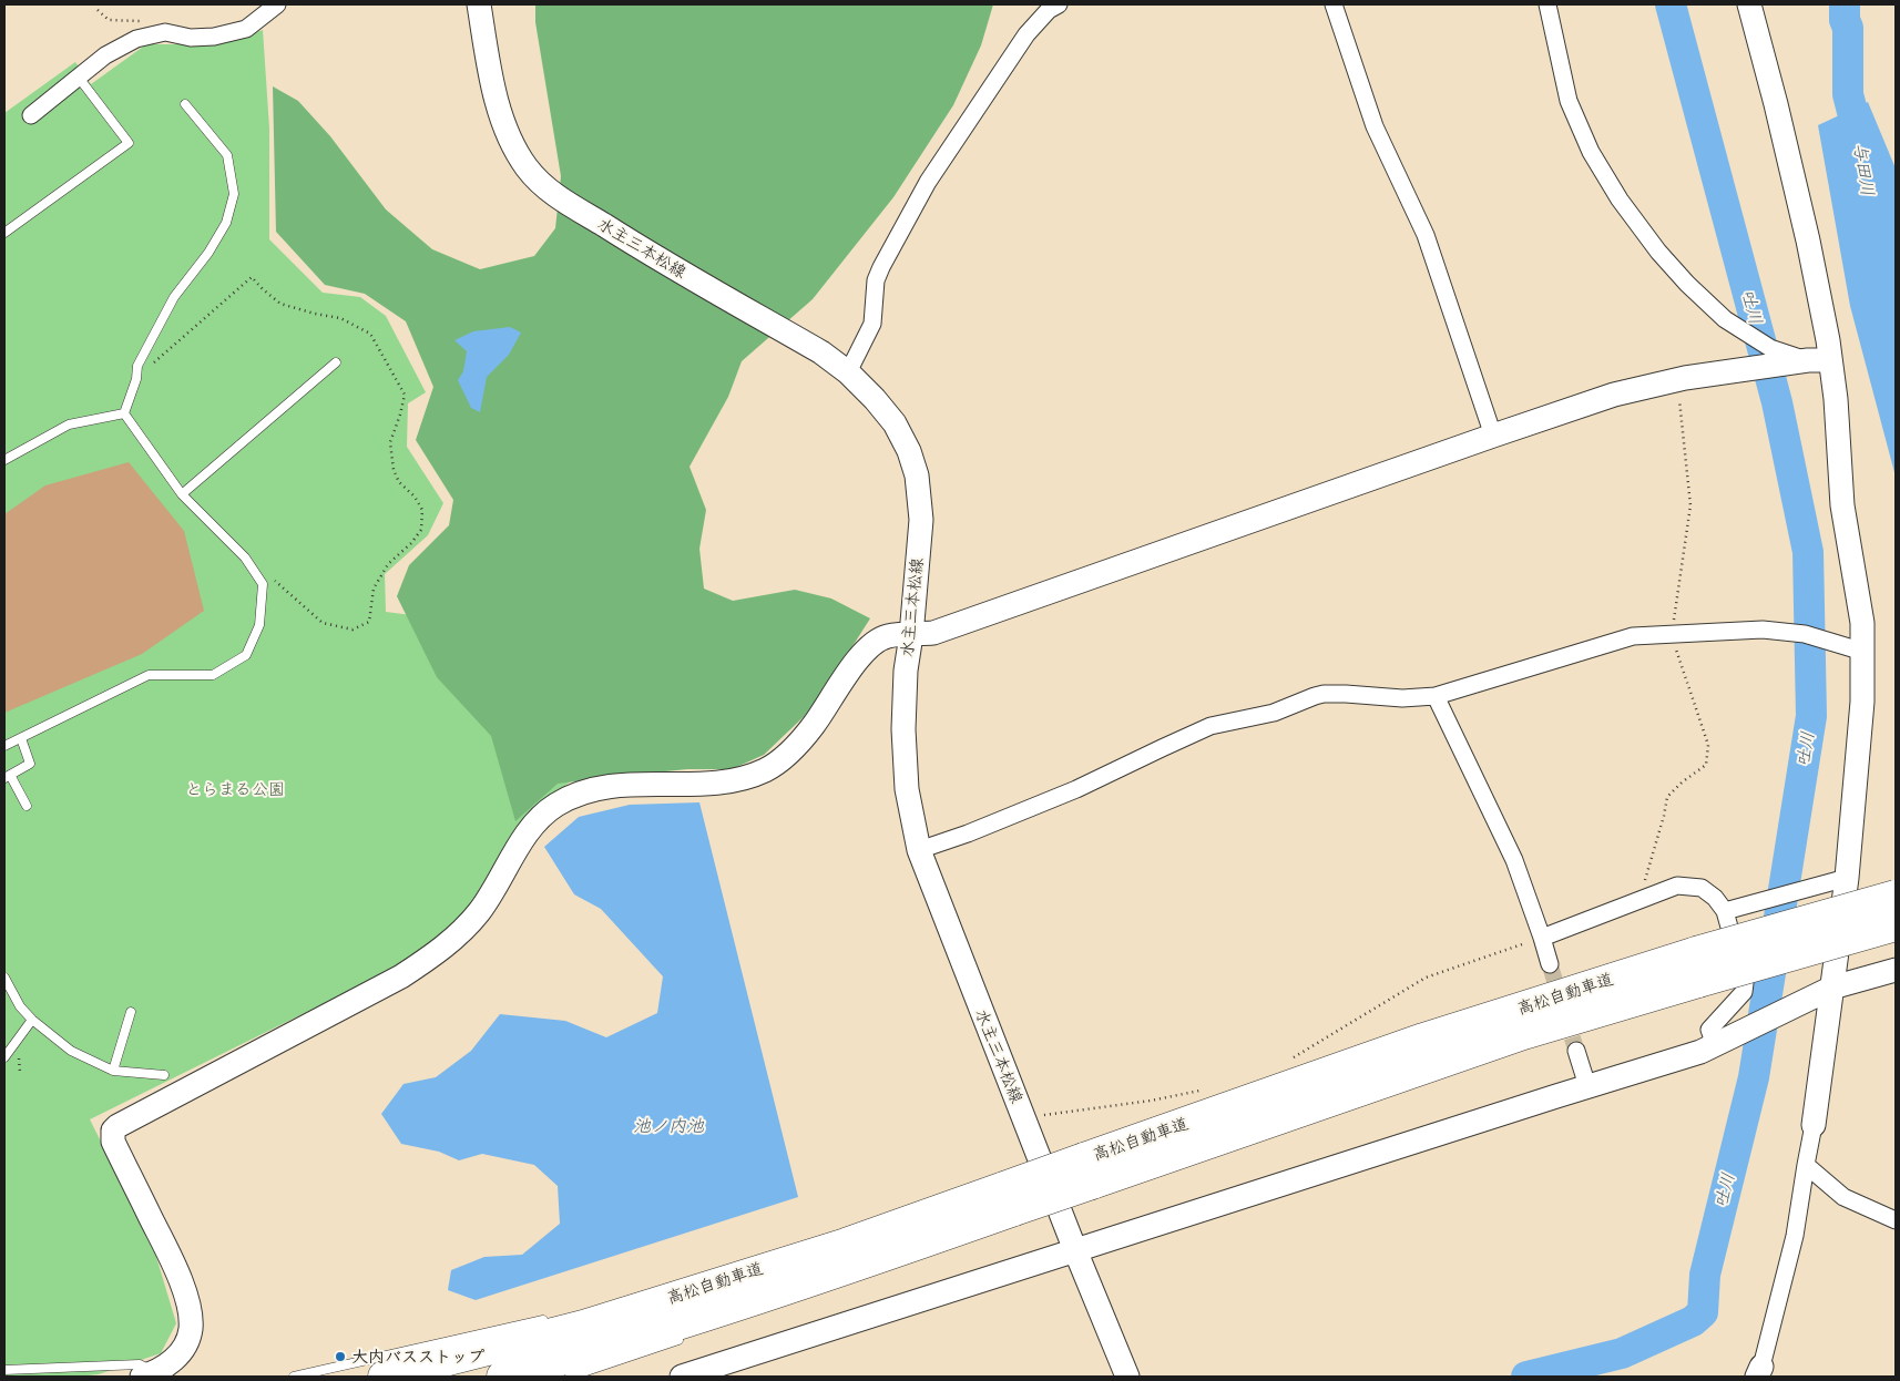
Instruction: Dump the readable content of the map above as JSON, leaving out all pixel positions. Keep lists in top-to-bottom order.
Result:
{
  "streets": {
    "highway": ["高松自動車道"],
    "street": ["水主三本松線"]
  },
  "water": ["与田川", "吐川", "池ノ内池"],
  "parks": ["とらまる公園"],
  "places": ["大内バスストップ"]
}
